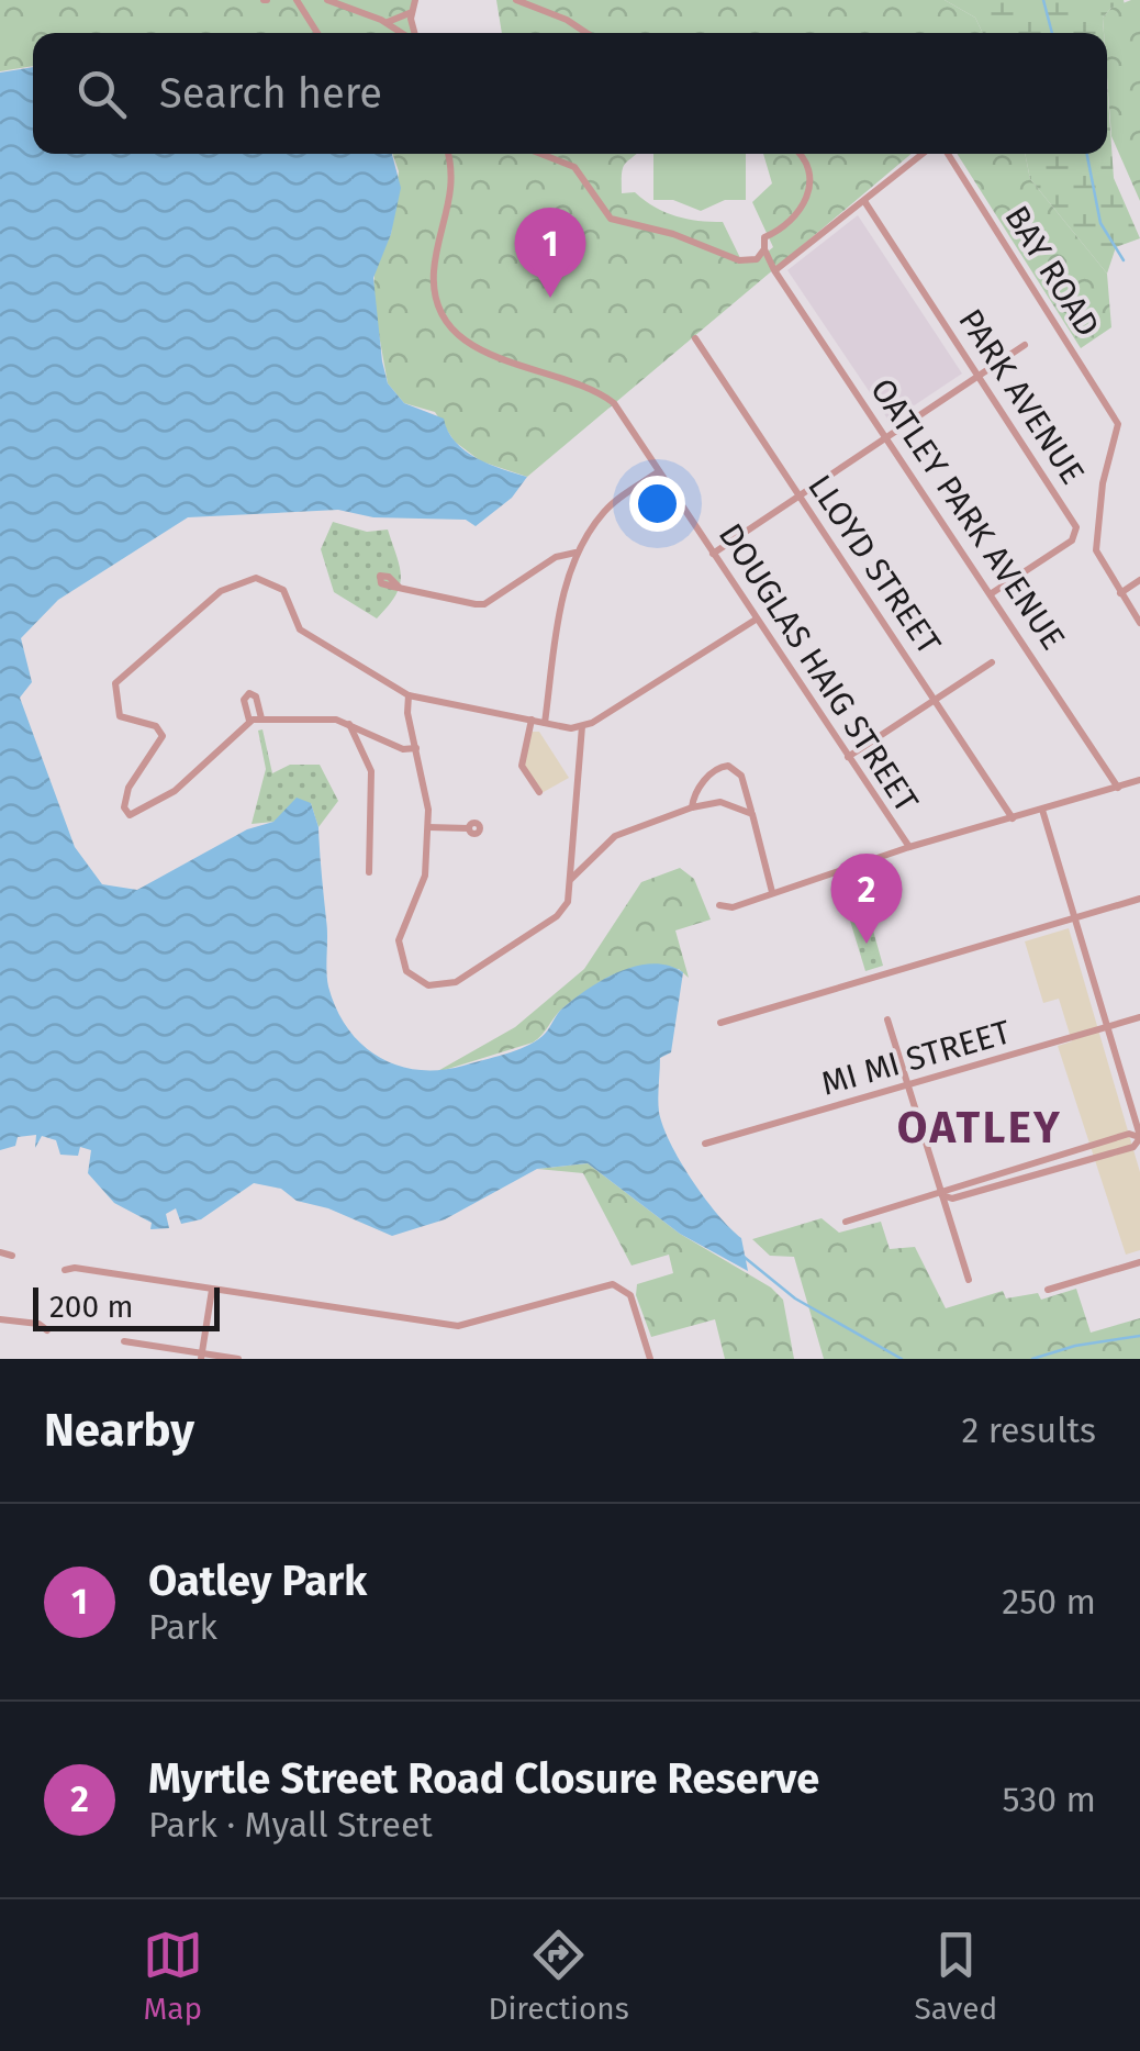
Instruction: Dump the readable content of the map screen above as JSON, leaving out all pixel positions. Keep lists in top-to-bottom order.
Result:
{
  "streets": {
    "street": [
      "BAY ROAD",
      "PARK AVENUE",
      "OATLEY PARK AVENUE",
      "LLOYD STREET",
      "DOUGLAS HAIG STREET",
      "MI MI STREET"
    ]
  },
  "crossings": [
    ["PARK AVENUE", "OATLEY PARK AVENUE"]
  ],
  "districts": ["OATLEY"],
  "scale_bar": "200 m",
  "page": {
    "search": "Search here",
    "pins": ["1", "2"],
    "scale": "200 m",
    "heading": ["Nearby", "2 results"],
    "list": [
      {
        "mark": "1",
        "name": "Oatley Park",
        "note": "Park",
        "value": "250 m"
      },
      {
        "mark": "2",
        "name": "Myrtle Street Road Closure Reserve",
        "note": "Park · Myall Street",
        "value": "530 m"
      }
    ],
    "nav": ["Map", "Directions", "Saved"]
  }
}
